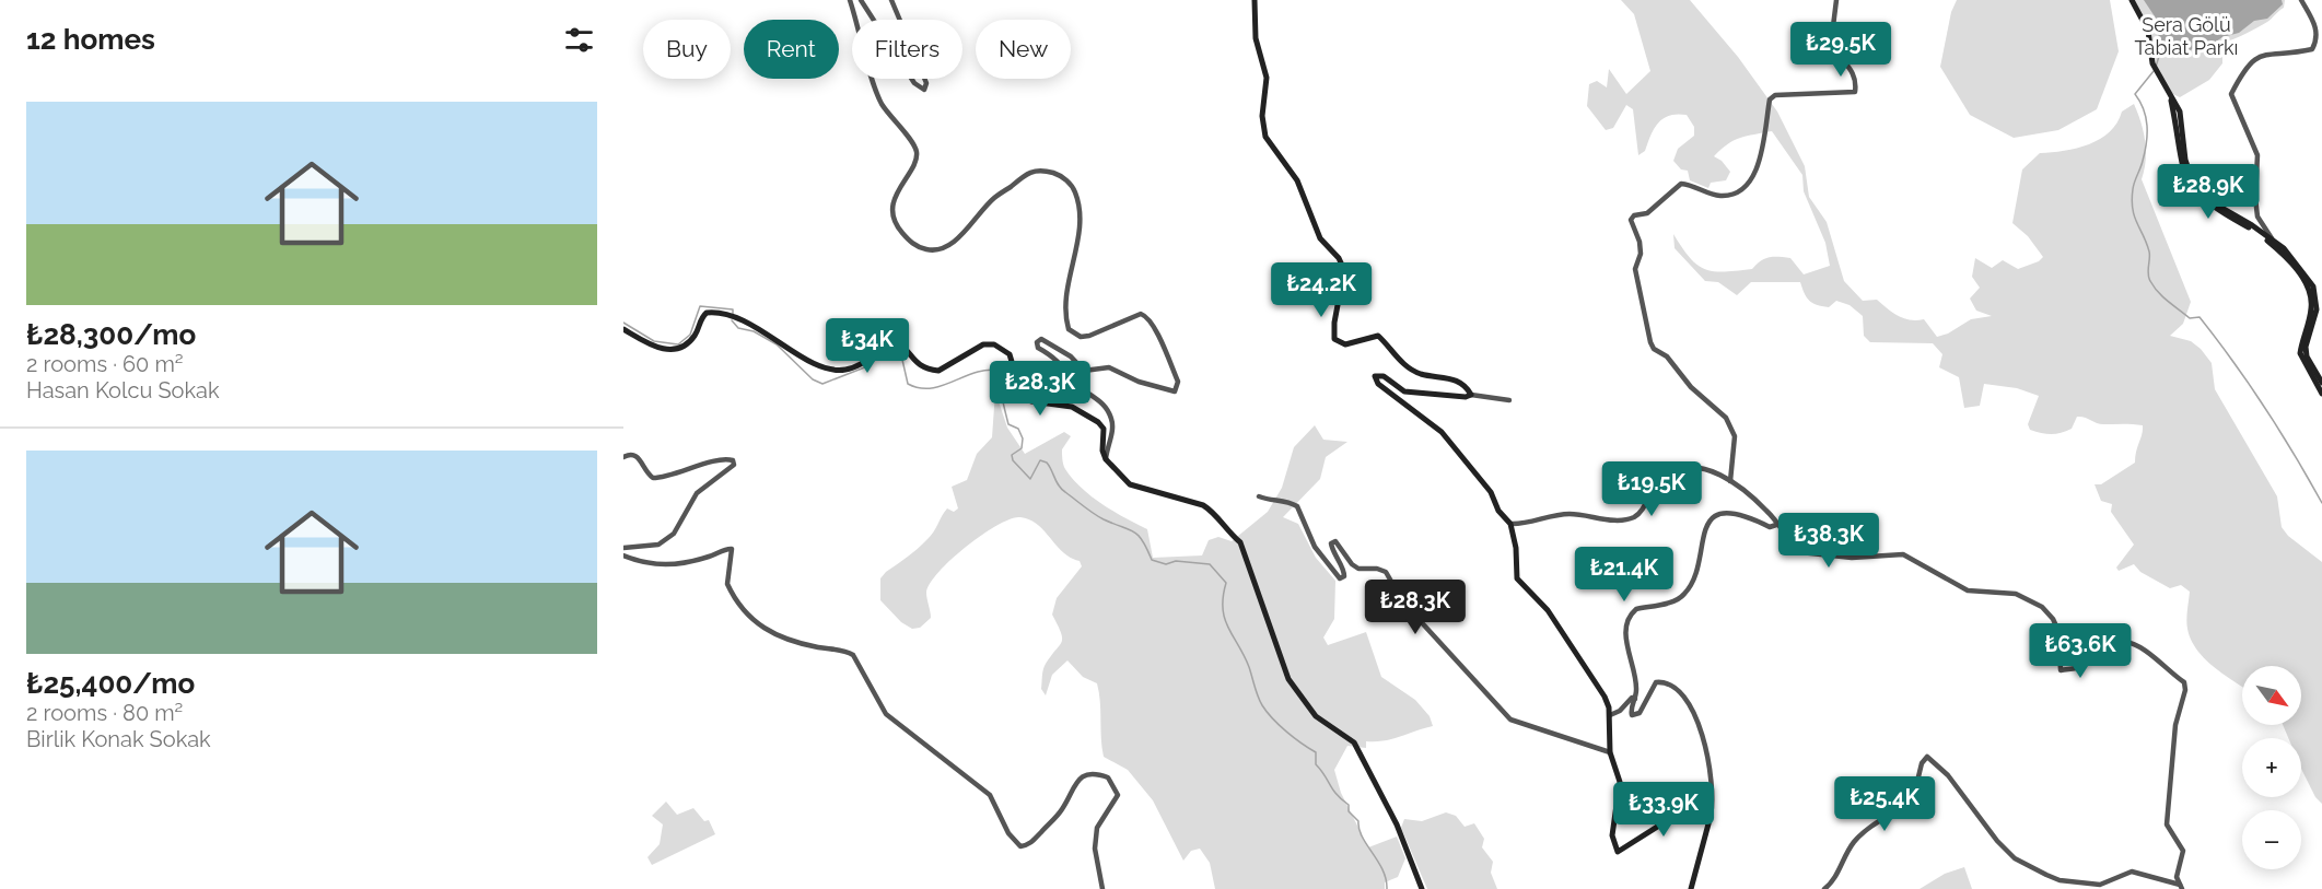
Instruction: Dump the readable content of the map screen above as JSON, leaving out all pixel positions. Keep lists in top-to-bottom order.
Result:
{
  "parks": ["Sera Gölü Tabiat Parkı"],
  "north": "bottom right",
  "page": {
    "heading": "12 homes",
    "chip": [
      "Buy",
      "Rent",
      "Filters",
      "New"
    ],
    "price": [
      "₺29.5K",
      "₺28.9K",
      "₺24.2K",
      "₺34K",
      "₺28.3K",
      "₺19.5K",
      "₺38.3K",
      "₺21.4K",
      "₺28.3K",
      "₺63.6K",
      "₺25.4K",
      "₺33.9K"
    ],
    "list": [
      {
        "name": "₺28,300/mo",
        "note": "2 rooms · 60 m² · Hasan Kolcu Sokak"
      },
      {
        "name": "₺25,400/mo",
        "note": "2 rooms · 80 m² · Birlik Konak Sokak"
      }
    ],
    "map_buttons": ["+", "−"]
  }
}
